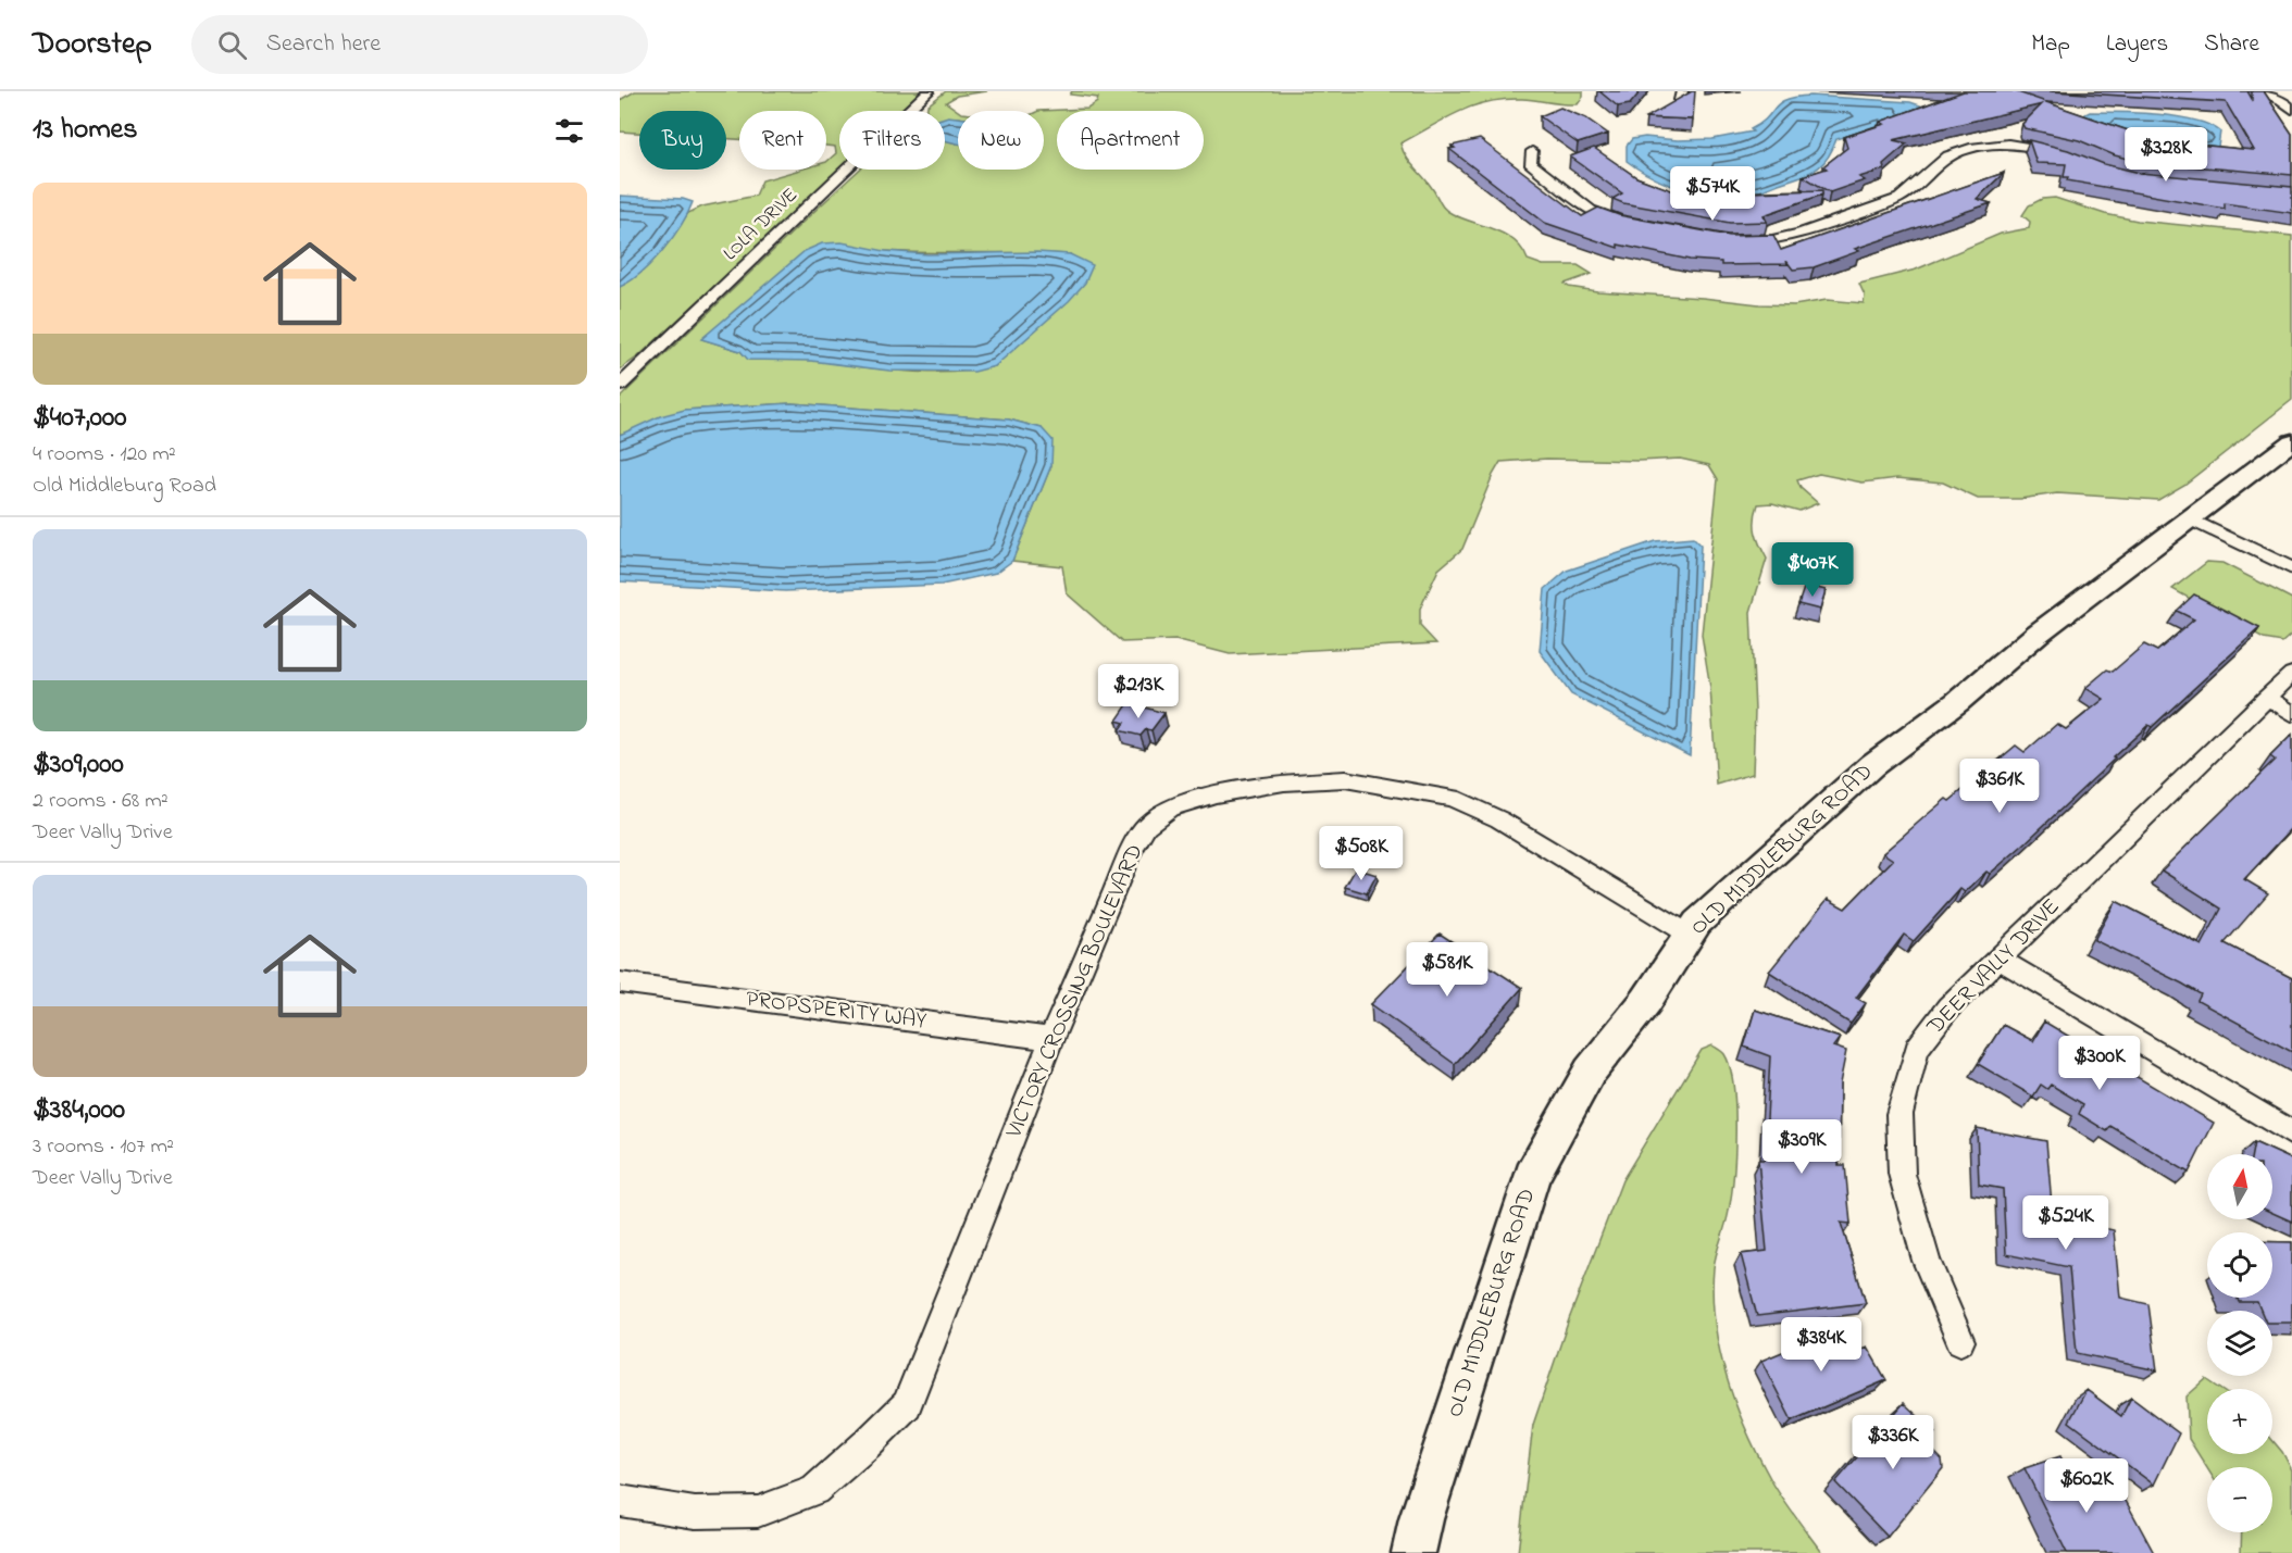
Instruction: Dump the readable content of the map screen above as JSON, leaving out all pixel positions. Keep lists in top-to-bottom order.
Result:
{
  "streets": {
    "main road": ["OLD MIDDLEBURG ROAD"],
    "street": [
      "LOLA DRIVE",
      "DEER VALLY DRIVE",
      "VICTORY CROSSING BOULEVARD",
      "PROPSPERITY WAY"
    ]
  },
  "crossings": [
    ["OLD MIDDLEBURG ROAD", "VICTORY CROSSING BOULEVARD"],
    ["VICTORY CROSSING BOULEVARD", "PROPSPERITY WAY"]
  ],
  "north": "top",
  "page": {
    "header": "Doorstep",
    "search": "Search here",
    "nav": ["Map", "Layers", "Share"],
    "heading": "13 homes",
    "chip": [
      "Buy",
      "Rent",
      "Filters",
      "New",
      "Apartment"
    ],
    "price": [
      "$328K",
      "$574K",
      "$407K",
      "$213K",
      "$361K",
      "$508K",
      "$581K",
      "$300K",
      "$309K",
      "$524K",
      "$384K",
      "$336K",
      "$602K"
    ],
    "list": [
      {
        "name": "$407,000",
        "note": "4 rooms · 120 m² · Old Middleburg Road"
      },
      {
        "name": "$309,000",
        "note": "2 rooms · 68 m² · Deer Vally Drive"
      },
      {
        "name": "$384,000",
        "note": "3 rooms · 107 m² · Deer Vally Drive"
      }
    ],
    "map_buttons": ["+", "−"]
  }
}
